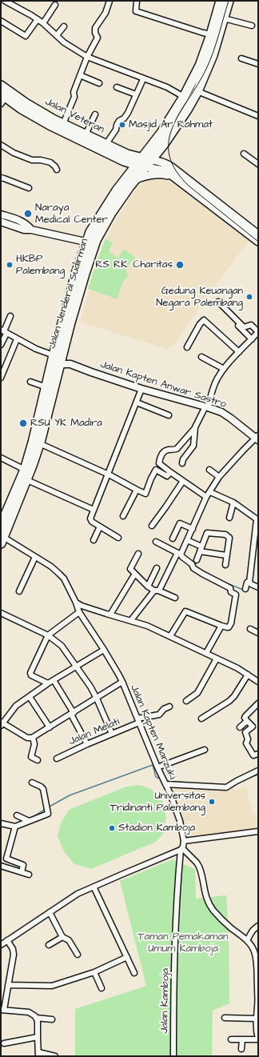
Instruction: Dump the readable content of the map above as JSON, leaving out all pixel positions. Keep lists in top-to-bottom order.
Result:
{
  "streets": {
    "highway": ["Jalan Veteran", "Jalan Jenderal Sudirman"],
    "street": [
      "Jalan Kapten Anwar Sastro",
      "Jalan Melati",
      "Jalan Kapten Marzuki",
      "Jalan Kamboja"
    ]
  },
  "crossings": [
    ["Jalan Veteran", "Jalan Jenderal Sudirman"],
    ["Jalan Jenderal Sudirman", "Jalan Kapten Anwar Sastro"],
    ["Jalan Jenderal Sudirman", "Jalan Kapten Marzuki"],
    ["Jalan Melati", "Jalan Kapten Marzuki"],
    ["Jalan Kapten Marzuki", "Jalan Kamboja"]
  ],
  "parks": ["Taman Pemakaman Umum Kamboja"],
  "places": [
    "Masjid Ar Rahmat",
    "Naraya Medical Center",
    "HKBP Palembang",
    "RS RK. Charitas",
    "Gedung Keuangan Negara Palembang",
    "RSU YK Madira",
    "Universitas Tridinanti Palembang",
    "Stadion Kamboja"
  ]
}
